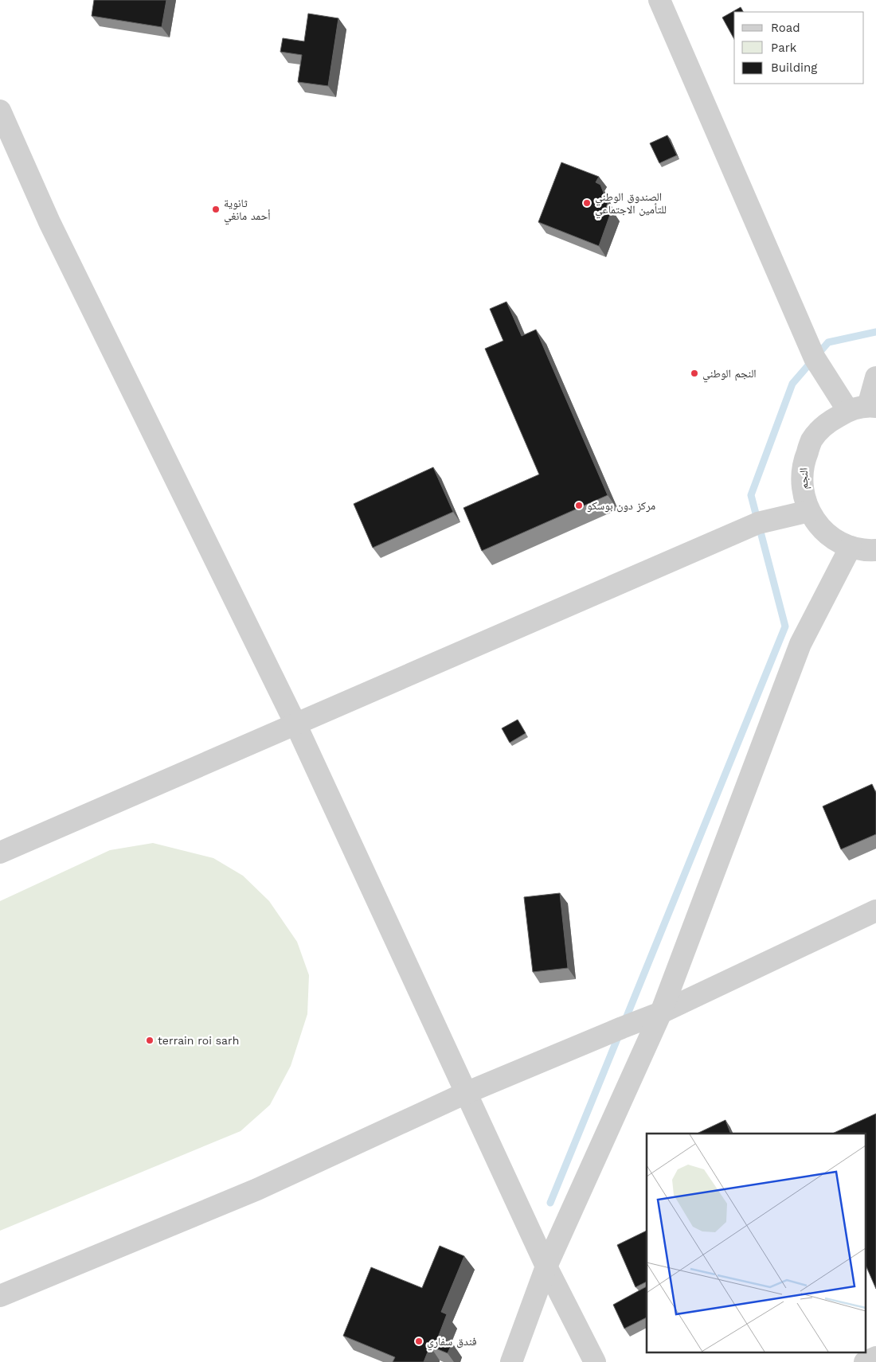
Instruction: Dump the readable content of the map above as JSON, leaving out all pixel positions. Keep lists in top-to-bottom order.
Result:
{
  "streets": {
    "street": ["النجم"]
  },
  "places": [
    "الصندوق الوطني للتأمين الاجتماعي",
    "ثانوية أحمد مانغي",
    "النجم الوطني",
    "مركز دون بوسكو",
    "terrain roi sarh",
    "فندق سفاري"
  ],
  "legend": ["Road", "Park", "Building"]
}
